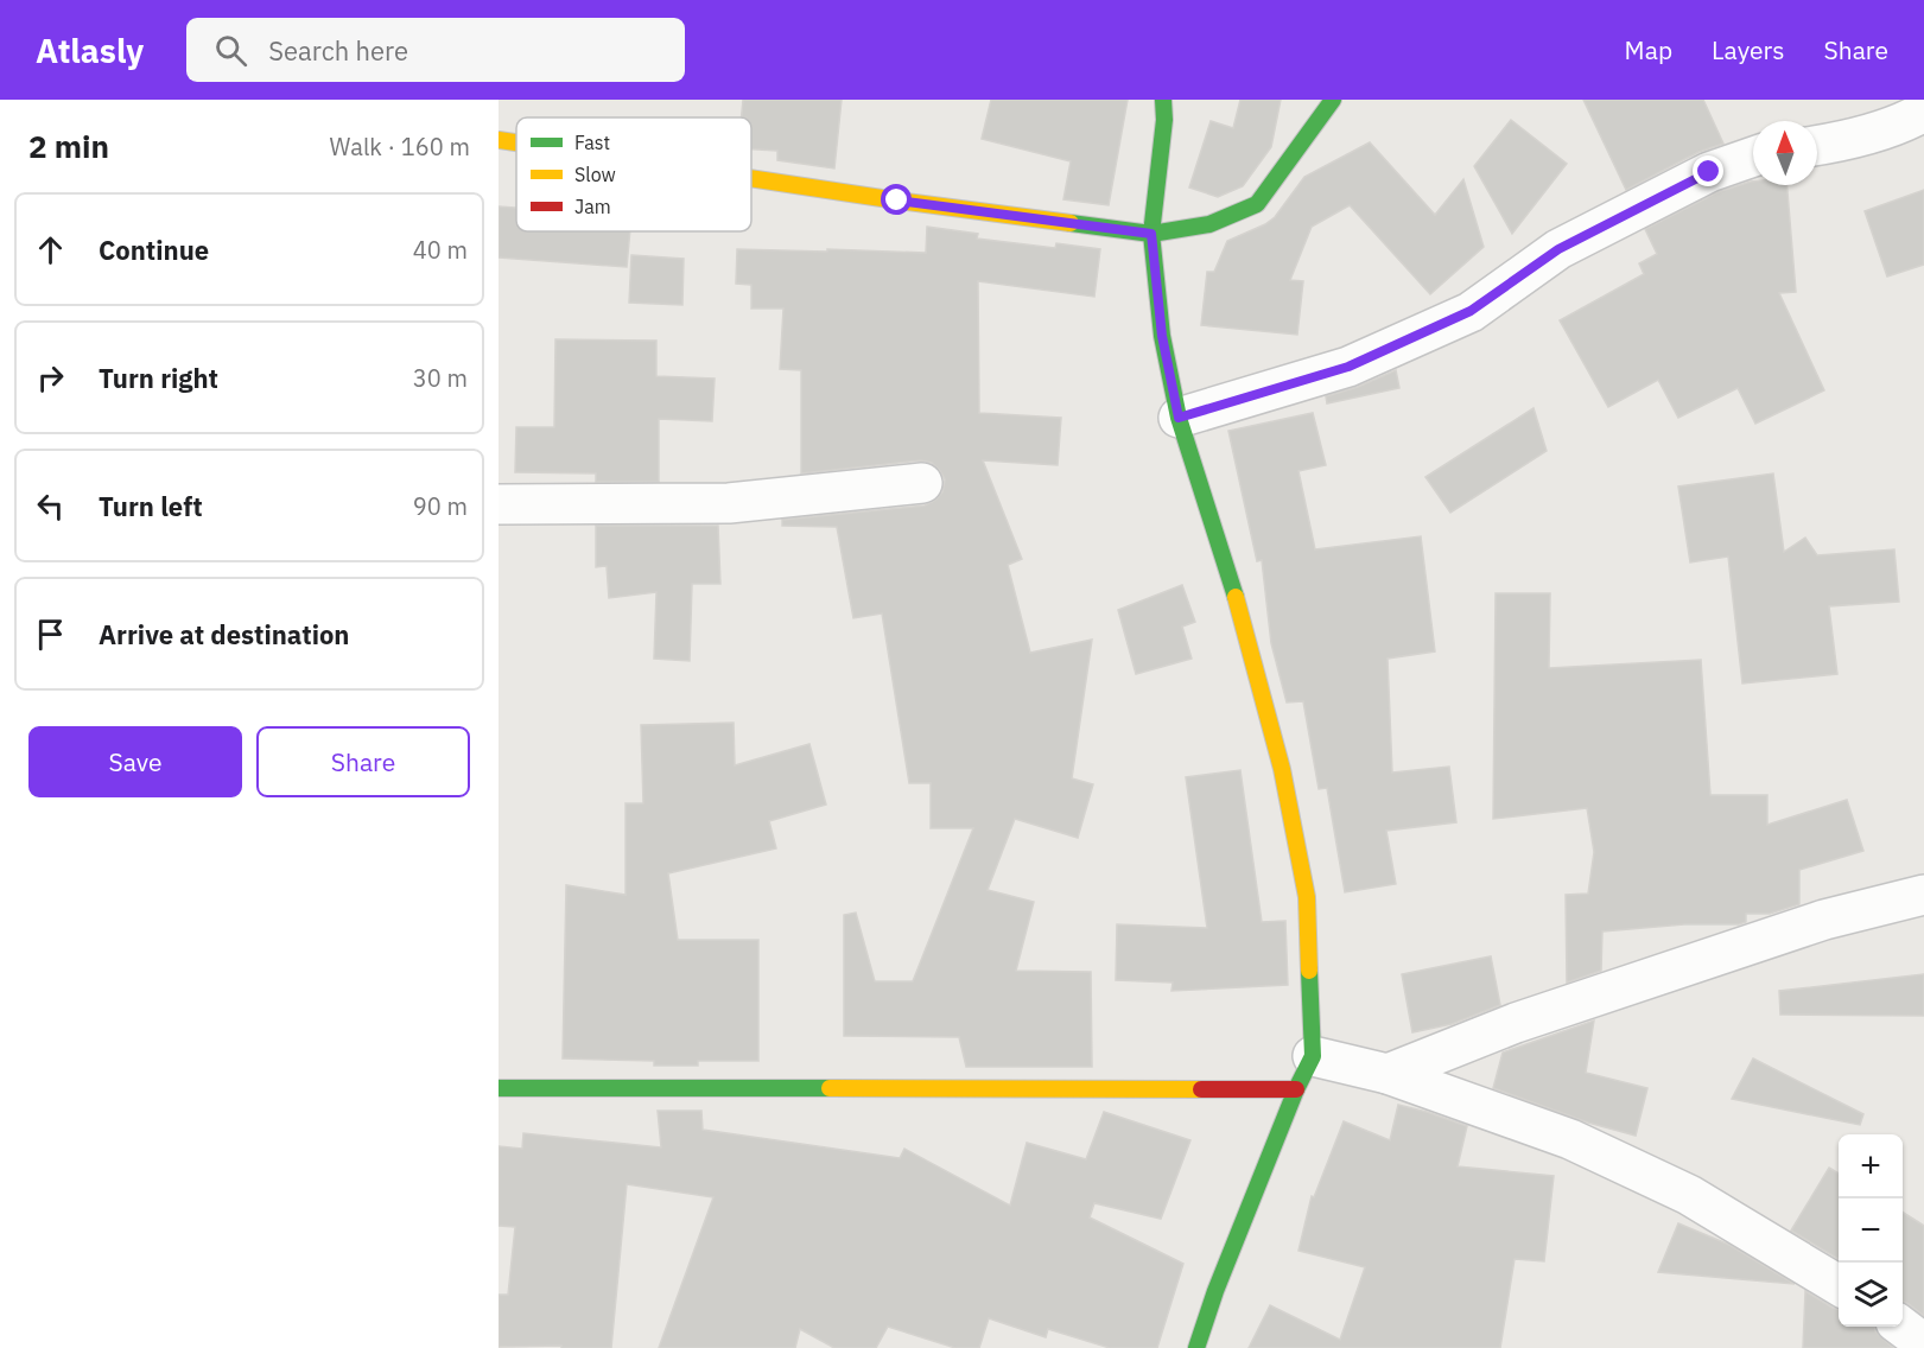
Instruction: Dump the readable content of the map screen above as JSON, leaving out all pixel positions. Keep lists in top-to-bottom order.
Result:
{
  "legend": ["Fast", "Slow", "Jam"],
  "north": "top",
  "page": {
    "header": "Atlasly",
    "search": "Search here",
    "nav": ["Map", "Layers", "Share"],
    "heading": ["2 min", "Walk · 160 m"],
    "list": [
      ["Continue", "40 m"],
      ["Turn right", "30 m"],
      ["Turn left", "90 m"],
      "Arrive at destination"
    ],
    "buttons": ["Save", "Share"],
    "map_buttons": ["+", "−"]
  }
}
